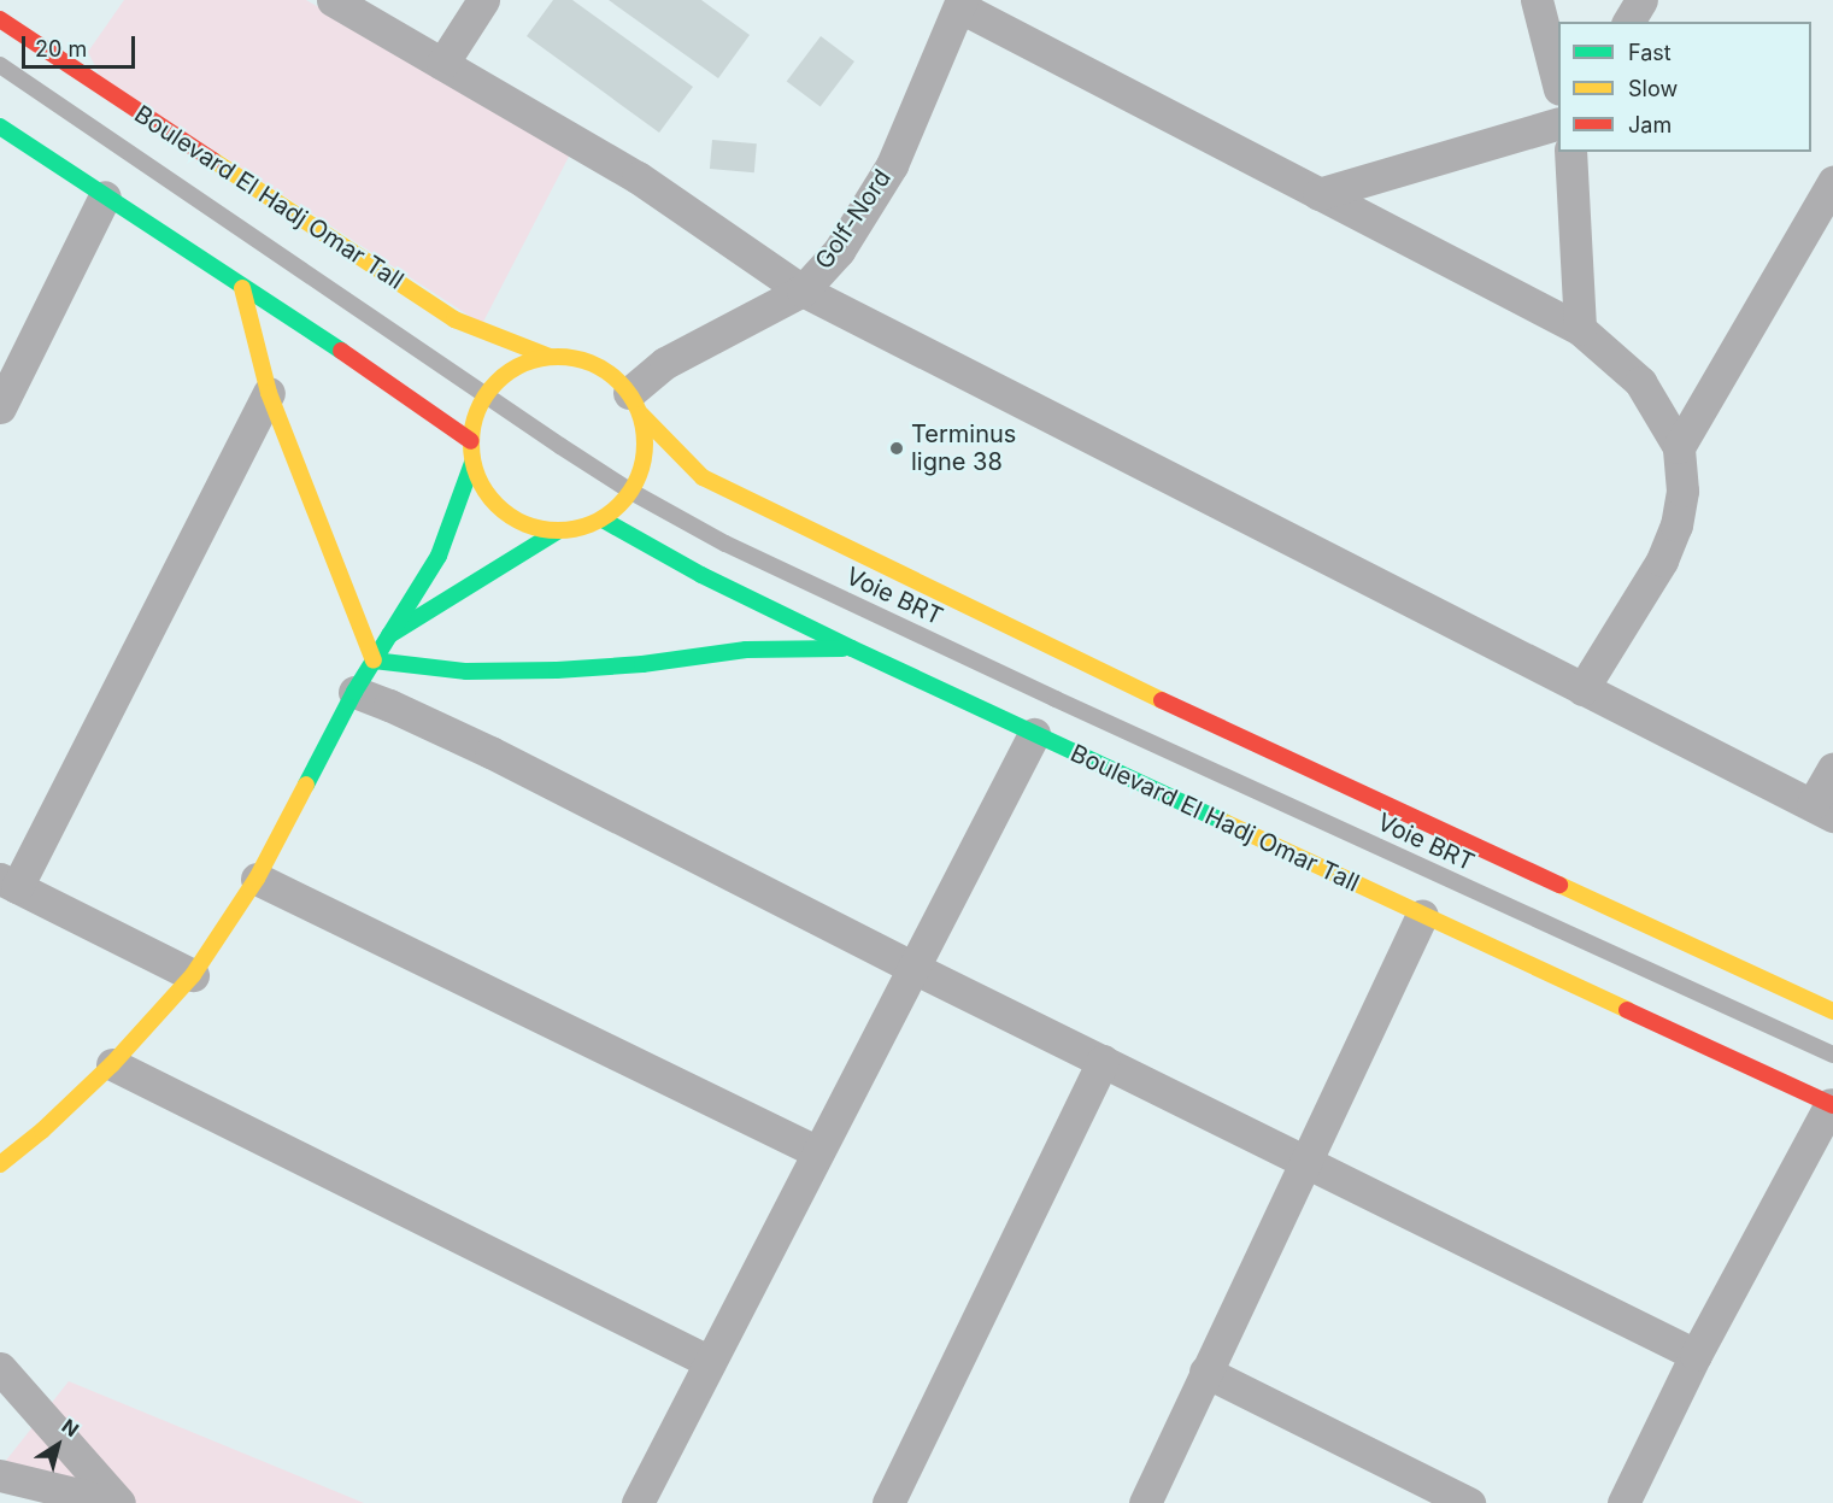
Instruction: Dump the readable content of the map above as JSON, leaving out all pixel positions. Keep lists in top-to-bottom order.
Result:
{
  "streets": {
    "main road": ["Boulevard El Hadj Omar Tall"],
    "street": ["Golf-Nord"],
    "lane": ["Voie BRT"]
  },
  "crossings": [
    ["Boulevard El Hadj Omar Tall", "Golf-Nord"],
    ["Boulevard El Hadj Omar Tall", "Voie BRT"]
  ],
  "places": ["Terminus ligne 38"],
  "legend": ["Fast", "Slow", "Jam"],
  "scale_bar": "20 m",
  "north": "top right"
}
